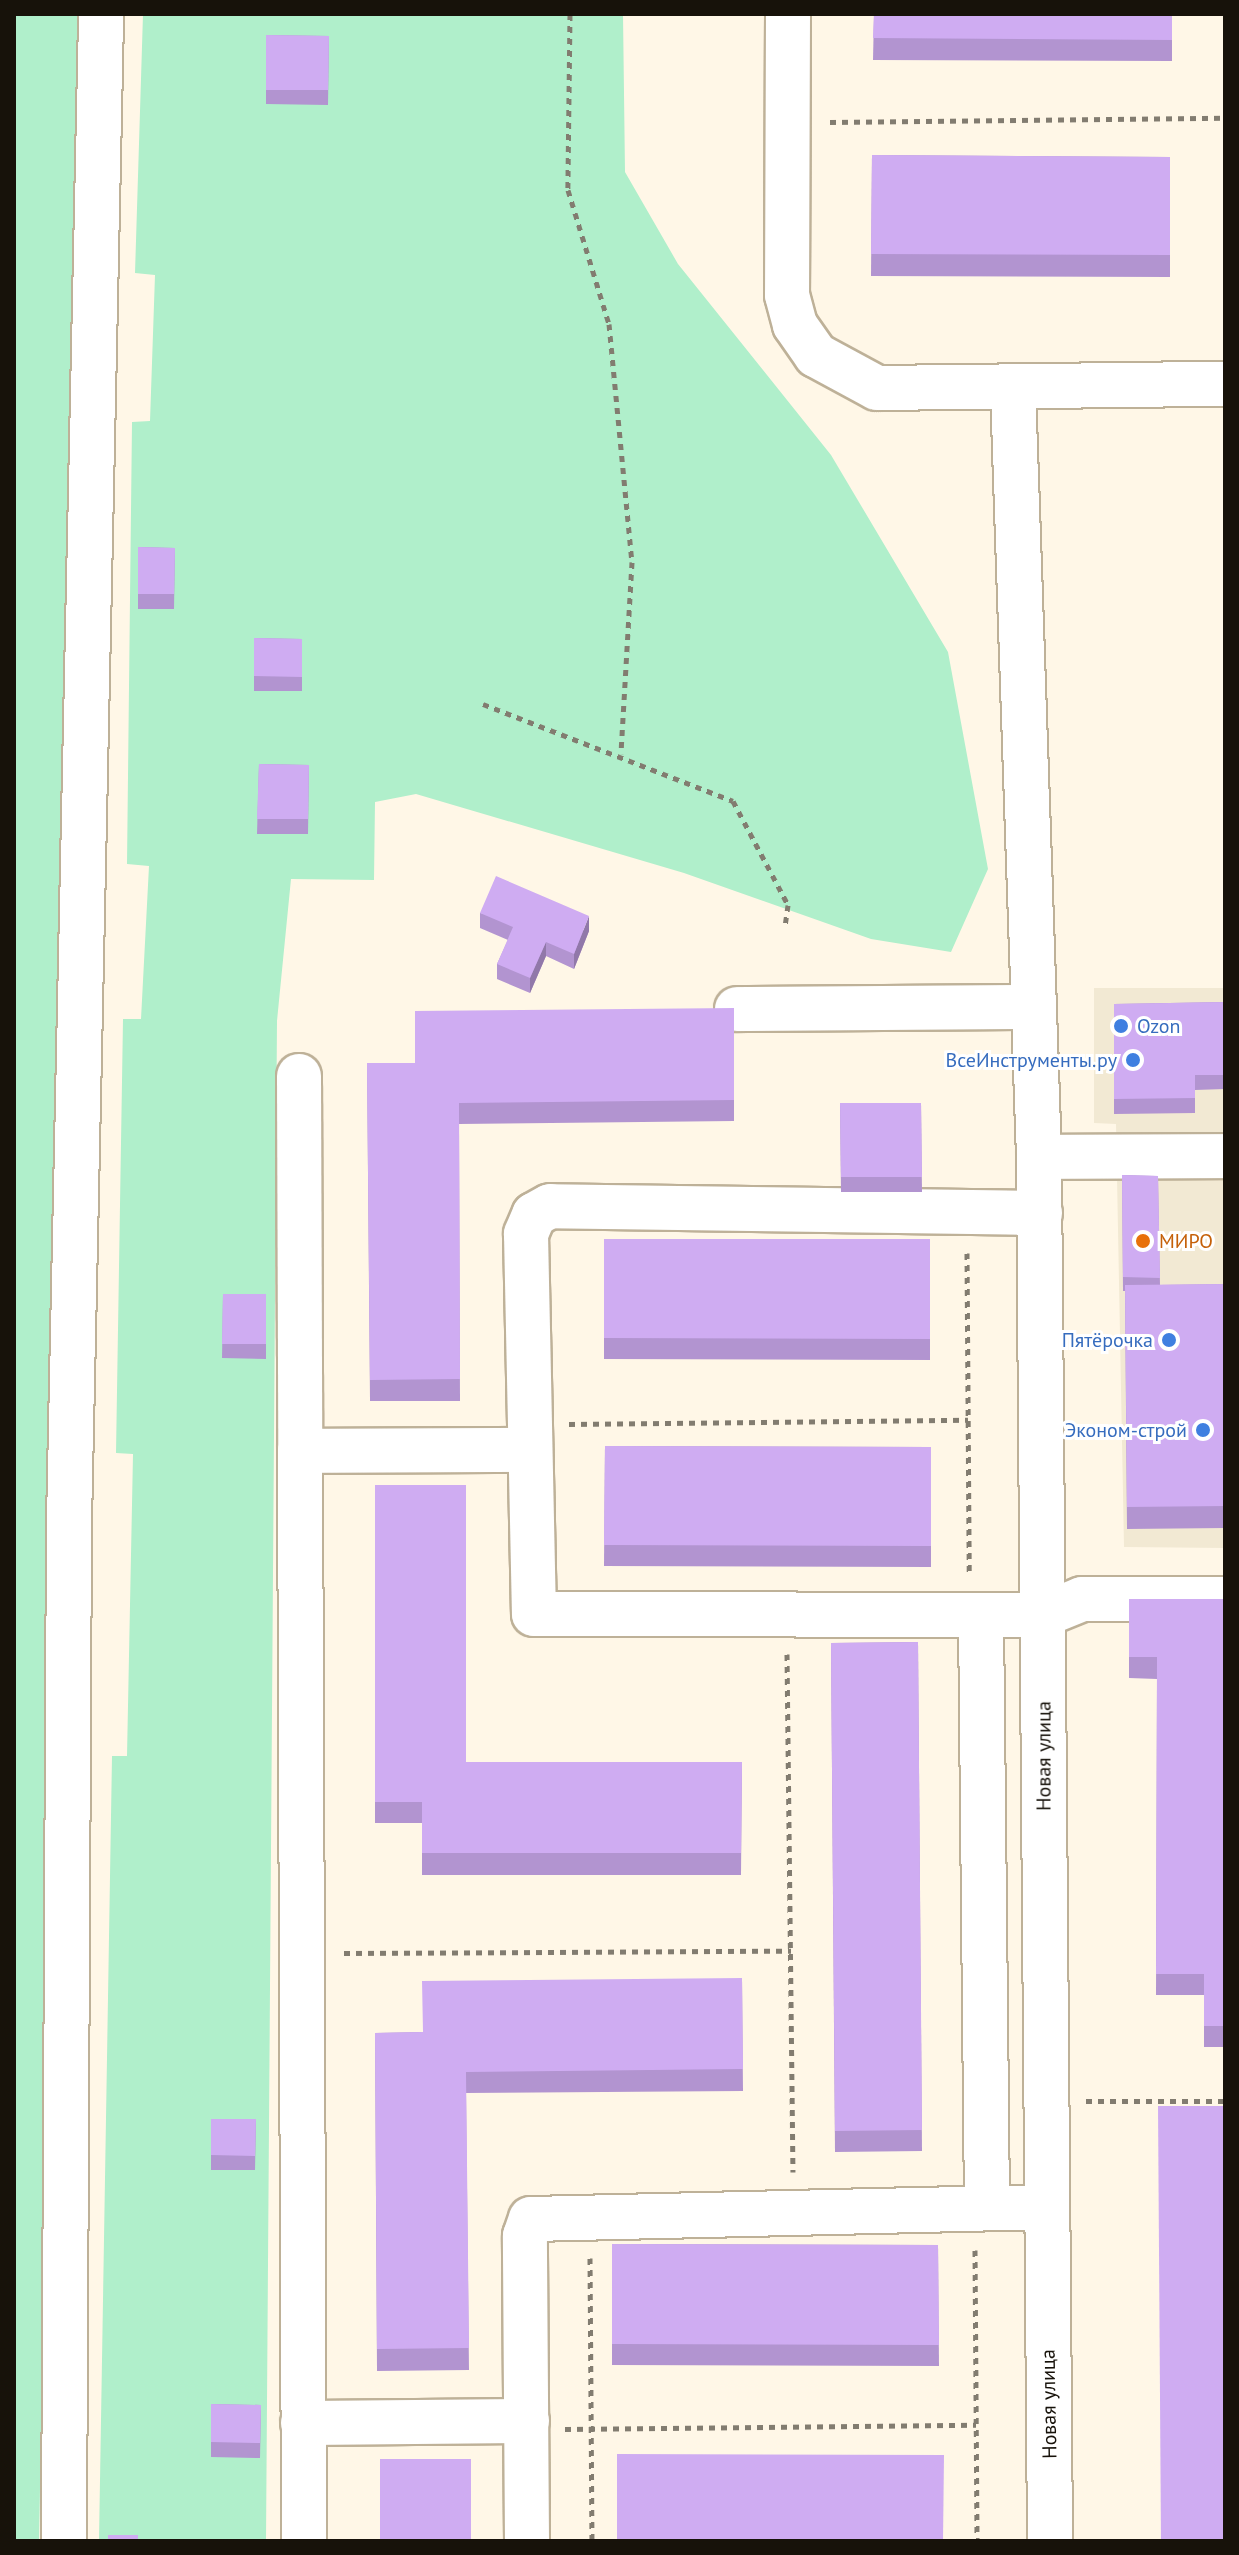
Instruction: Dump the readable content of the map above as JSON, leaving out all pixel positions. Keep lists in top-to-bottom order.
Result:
{
  "streets": {
    "street": ["Новая улица"]
  },
  "places": [
    "Ozon",
    "ВсеИнструменты.ру",
    "МИРО",
    "Пятёрочка",
    "Эконом-строй"
  ]
}
